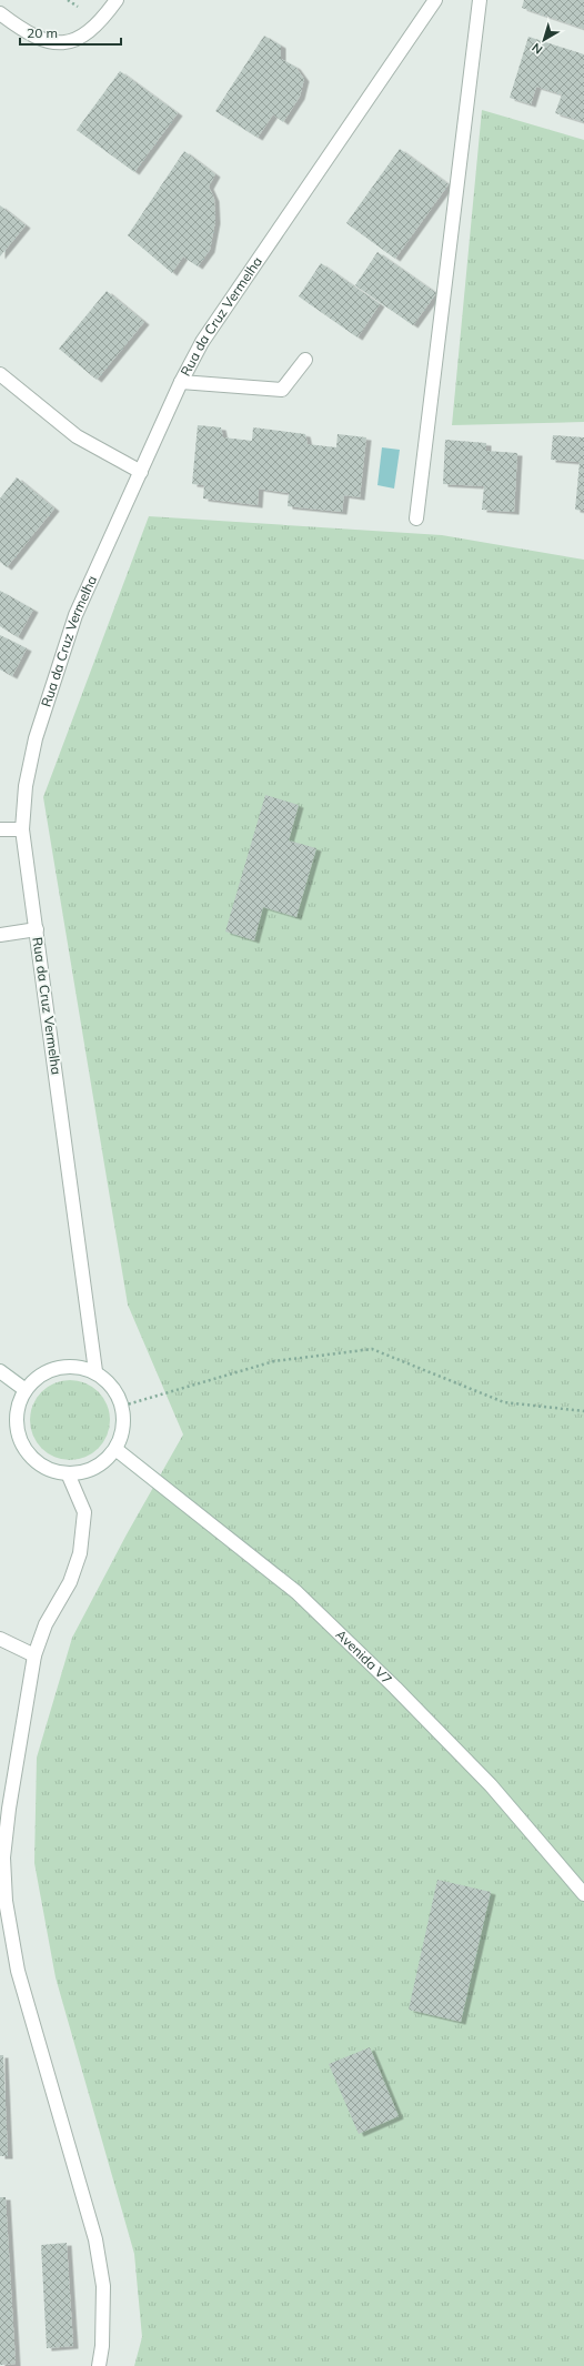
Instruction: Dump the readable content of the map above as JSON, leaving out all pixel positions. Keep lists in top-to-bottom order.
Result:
{
  "streets": {
    "street": ["Rua da Cruz Vermelha", "Avenida V7"]
  },
  "crossings": [
    ["Rua da Cruz Vermelha", "Avenida V7"]
  ],
  "scale_bar": "20 m",
  "north": "bottom left"
}
